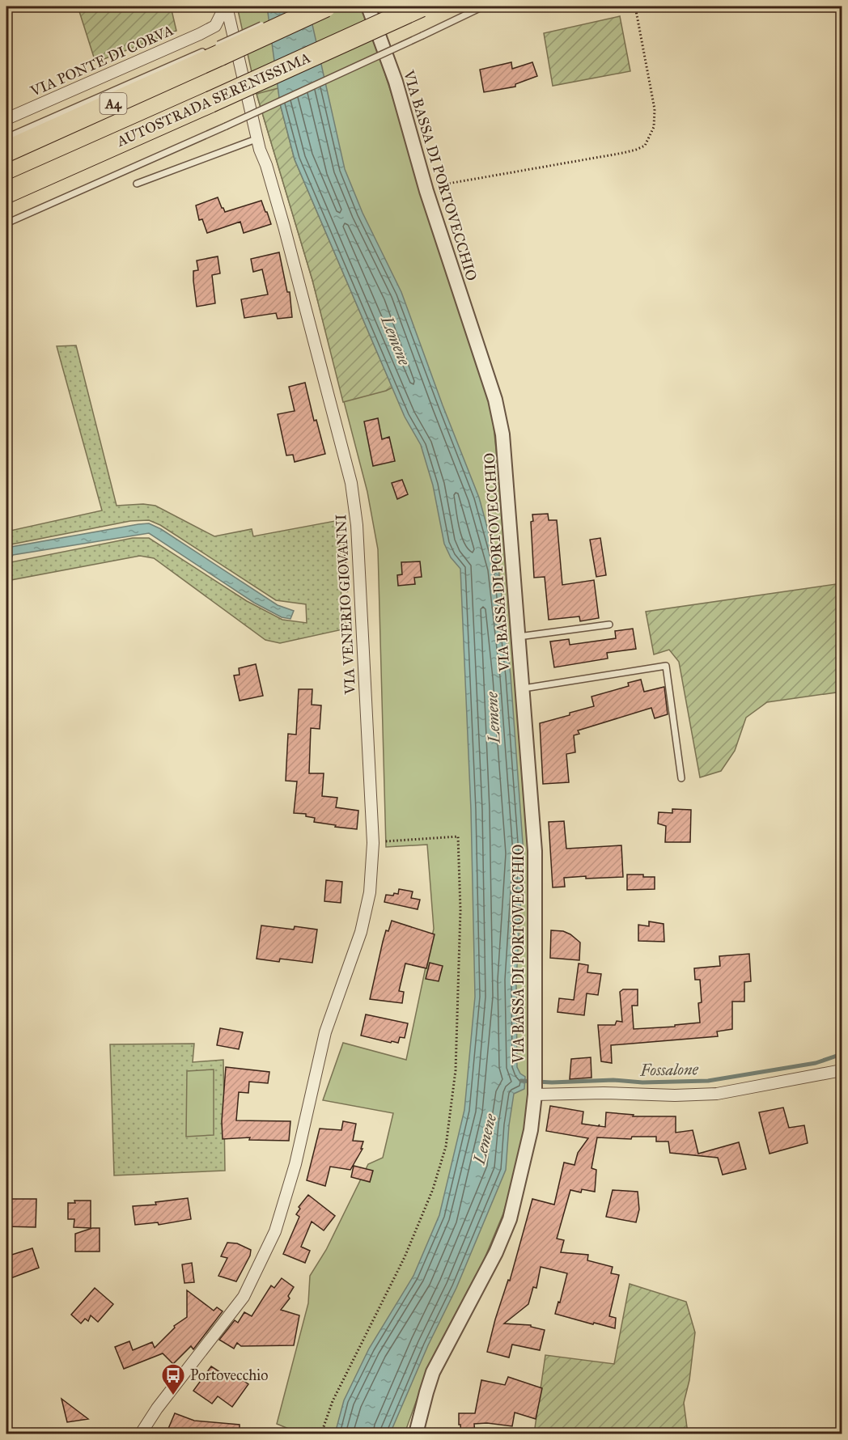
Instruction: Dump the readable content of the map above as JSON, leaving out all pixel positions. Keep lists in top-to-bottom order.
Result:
{
  "streets": {
    "highway": ["AUTOSTRADA SERENISSIMA", "A4"],
    "street": ["VIA PONTE DI CORVA", "VIA BASSA DI PORTOVECCHIO", "VIA VENERIO GIOVANNI"]
  },
  "crossings": [
    ["VIA PONTE DI CORVA", "VIA VENERIO GIOVANNI"]
  ],
  "water": ["Lemene", "Fossalone"],
  "places": {
    "bus stop": ["Portovecchio"]
  }
}
